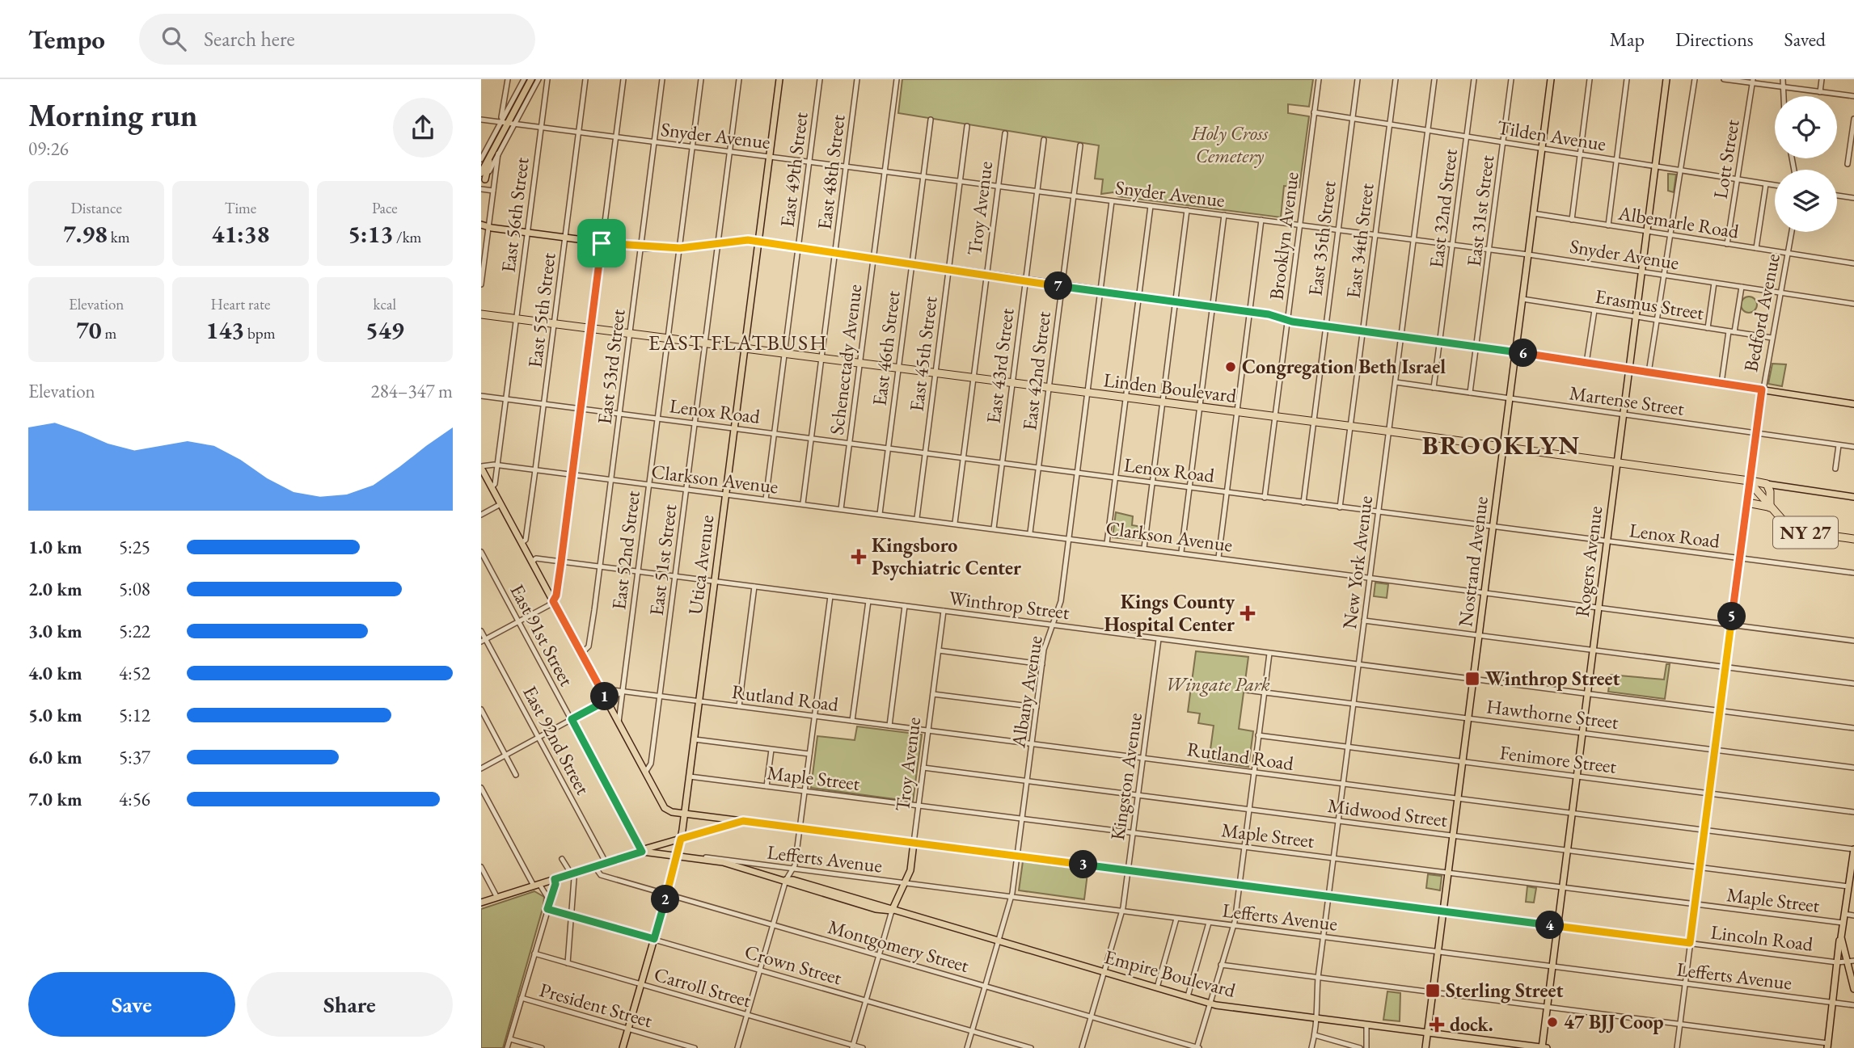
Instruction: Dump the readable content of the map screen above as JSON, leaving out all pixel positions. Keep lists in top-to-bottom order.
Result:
{
  "streets": {
    "highway": ["Linden Boulevard", "NY 27"],
    "main road": [
      "Troy Avenue",
      "Nostrand Avenue",
      "Rogers Avenue",
      "Utica Avenue",
      "Empire Boulevard"
    ],
    "street": [
      "Snyder Avenue",
      "Tilden Avenue",
      "Lott Street",
      "East 49th Street",
      "East 48th Street",
      "East 32nd Street",
      "East 31st Street",
      "East 56th Street",
      "Albemarle Road",
      "Brooklyn Avenue",
      "East 35th Street",
      "East 34th Street",
      "Erasmus Street",
      "East 55th Street",
      "Bedford Avenue",
      "East 46th Street",
      "East 45th Street",
      "Schenectady Avenue",
      "East 43rd Street",
      "East 53rd Street",
      "East 42nd Street",
      "Martense Street",
      "Lenox Road",
      "Clarkson Avenue",
      "East 52nd Street",
      "East 51st Street",
      "New York Avenue",
      "Winthrop Street",
      "East 91st Street",
      "Albany Avenue",
      "Rutland Road",
      "Hawthorne Street",
      "East 92nd Street",
      "Fenimore Street",
      "Kingston Avenue",
      "Maple Street",
      "Midwood Street",
      "Lefferts Avenue",
      "Lincoln Road",
      "Montgomery Street",
      "Crown Street",
      "Carroll Street",
      "President Street"
    ]
  },
  "crossings": [
    ["Snyder Avenue", "East 49th Street"],
    ["Snyder Avenue", "East 48th Street"],
    ["Snyder Avenue", "Troy Avenue"],
    ["Snyder Avenue", "East 32nd Street"],
    ["Snyder Avenue", "East 31st Street"],
    ["Snyder Avenue", "East 56th Street"],
    ["Snyder Avenue", "Brooklyn Avenue"],
    ["Snyder Avenue", "East 35th Street"],
    ["Snyder Avenue", "East 34th Street"],
    ["Snyder Avenue", "East 55th Street"],
    ["Snyder Avenue", "Bedford Avenue"],
    ["Snyder Avenue", "East 46th Street"],
    ["Snyder Avenue", "East 45th Street"],
    ["Snyder Avenue", "Schenectady Avenue"],
    ["Snyder Avenue", "East 43rd Street"],
    ["Snyder Avenue", "East 53rd Street"],
    ["Snyder Avenue", "East 42nd Street"],
    ["Snyder Avenue", "East 52nd Street"],
    ["Snyder Avenue", "East 51st Street"],
    ["Snyder Avenue", "Nostrand Avenue"],
    ["Snyder Avenue", "Rogers Avenue"],
    ["Snyder Avenue", "New York Avenue"],
    ["Snyder Avenue", "Utica Avenue"],
    ["Snyder Avenue", "Albany Avenue"],
    ["Tilden Avenue", "Lott Street"],
    ["Tilden Avenue", "East 32nd Street"],
    ["Tilden Avenue", "East 31st Street"],
    ["Tilden Avenue", "Brooklyn Avenue"],
    ["Tilden Avenue", "East 35th Street"],
    ["Tilden Avenue", "East 34th Street"],
    ["Tilden Avenue", "Nostrand Avenue"],
    ["Tilden Avenue", "Rogers Avenue"],
    ["Tilden Avenue", "New York Avenue"],
    ["Lott Street", "Albemarle Road"],
    ["East 49th Street", "Linden Boulevard"],
    ["East 49th Street", "Lenox Road"],
    ["East 49th Street", "Clarkson Avenue"],
    ["East 48th Street", "Linden Boulevard"],
    ["East 48th Street", "Lenox Road"],
    ["East 48th Street", "Clarkson Avenue"],
    ["Troy Avenue", "Linden Boulevard"],
    ["Troy Avenue", "Lenox Road"],
    ["Troy Avenue", "Clarkson Avenue"],
    ["Troy Avenue", "Winthrop Street"],
    ["Troy Avenue", "Rutland Road"],
    ["Troy Avenue", "Maple Street"],
    ["Troy Avenue", "Midwood Street"],
    ["Troy Avenue", "Lefferts Avenue"],
    ["Troy Avenue", "Lincoln Road"],
    ["Troy Avenue", "Montgomery Street"],
    ["Troy Avenue", "Crown Street"],
    ["Troy Avenue", "Empire Boulevard"],
    ["Troy Avenue", "Carroll Street"],
    ["East 32nd Street", "Martense Street"],
    ["East 31st Street", "Martense Street"],
    ["East 56th Street", "Linden Boulevard"],
    ["East 56th Street", "Lenox Road"],
    ["East 56th Street", "Clarkson Avenue"],
    ["Albemarle Road", "Bedford Avenue"],
    ["Albemarle Road", "Nostrand Avenue"],
    ["Albemarle Road", "Rogers Avenue"],
    ["Brooklyn Avenue", "Linden Boulevard"],
    ["Brooklyn Avenue", "Lenox Road"],
    ["East 35th Street", "Linden Boulevard"],
    ["East 35th Street", "Lenox Road"],
    ["East 34th Street", "Linden Boulevard"],
    ["East 34th Street", "Lenox Road"],
    ["Erasmus Street", "Bedford Avenue"],
    ["Erasmus Street", "Nostrand Avenue"],
    ["Erasmus Street", "Rogers Avenue"],
    ["East 55th Street", "Linden Boulevard"],
    ["East 55th Street", "Lenox Road"],
    ["East 55th Street", "Clarkson Avenue"],
    ["Bedford Avenue", "Linden Boulevard"],
    ["Bedford Avenue", "Martense Street"],
    ["Bedford Avenue", "Lenox Road"],
    ["Bedford Avenue", "Clarkson Avenue"],
    ["Bedford Avenue", "NY 27"],
    ["Bedford Avenue", "Winthrop Street"],
    ["Bedford Avenue", "Rutland Road"],
    ["Bedford Avenue", "Hawthorne Street"],
    ["Bedford Avenue", "Fenimore Street"],
    ["Bedford Avenue", "Maple Street"],
    ["Bedford Avenue", "Midwood Street"],
    ["Bedford Avenue", "Lefferts Avenue"],
    ["Bedford Avenue", "Lincoln Road"],
    ["East 46th Street", "Linden Boulevard"],
    ["East 46th Street", "Lenox Road"],
    ["East 46th Street", "Clarkson Avenue"],
    ["East 45th Street", "Linden Boulevard"],
    ["East 45th Street", "Lenox Road"],
    ["East 45th Street", "Clarkson Avenue"],
    ["Schenectady Avenue", "Linden Boulevard"],
    ["Schenectady Avenue", "Lenox Road"],
    ["Schenectady Avenue", "Clarkson Avenue"],
    ["East 43rd Street", "Linden Boulevard"],
    ["East 43rd Street", "Lenox Road"],
    ["East 43rd Street", "Clarkson Avenue"],
    ["East 53rd Street", "Linden Boulevard"],
    ["East 53rd Street", "Lenox Road"],
    ["East 53rd Street", "Clarkson Avenue"],
    ["East 53rd Street", "Winthrop Street"],
    ["East 42nd Street", "Linden Boulevard"],
    ["East 42nd Street", "Lenox Road"],
    ["East 42nd Street", "Clarkson Avenue"],
    ["Linden Boulevard", "NY 27"],
    ["Linden Boulevard", "East 52nd Street"],
    ["Linden Boulevard", "East 51st Street"],
    ["Linden Boulevard", "Nostrand Avenue"],
    ["Linden Boulevard", "Rogers Avenue"],
    ["Linden Boulevard", "New York Avenue"],
    ["Linden Boulevard", "Utica Avenue"],
    ["Linden Boulevard", "Albany Avenue"],
    ["Martense Street", "Nostrand Avenue"],
    ["Martense Street", "Rogers Avenue"],
    ["Martense Street", "New York Avenue"],
    ["Lenox Road", "East 52nd Street"],
    ["Lenox Road", "East 51st Street"],
    ["Lenox Road", "Nostrand Avenue"],
    ["Lenox Road", "Rogers Avenue"],
    ["Lenox Road", "New York Avenue"],
    ["Lenox Road", "Utica Avenue"],
    ["Lenox Road", "Albany Avenue"],
    ["Clarkson Avenue", "East 52nd Street"],
    ["Clarkson Avenue", "East 51st Street"],
    ["Clarkson Avenue", "Nostrand Avenue"],
    ["Clarkson Avenue", "Rogers Avenue"],
    ["Clarkson Avenue", "New York Avenue"],
    ["Clarkson Avenue", "Utica Avenue"],
    ["Clarkson Avenue", "Albany Avenue"],
    ["East 52nd Street", "Winthrop Street"],
    ["East 52nd Street", "Rutland Road"],
    ["East 51st Street", "Winthrop Street"],
    ["East 51st Street", "Rutland Road"],
    ["Nostrand Avenue", "Winthrop Street"],
    ["Nostrand Avenue", "Rutland Road"],
    ["Nostrand Avenue", "Hawthorne Street"],
    ["Nostrand Avenue", "Fenimore Street"],
    ["Nostrand Avenue", "Maple Street"],
    ["Nostrand Avenue", "Midwood Street"],
    ["Nostrand Avenue", "Lefferts Avenue"],
    ["Nostrand Avenue", "Lincoln Road"],
    ["Nostrand Avenue", "Empire Boulevard"],
    ["Rogers Avenue", "Winthrop Street"],
    ["Rogers Avenue", "Rutland Road"],
    ["Rogers Avenue", "Hawthorne Street"],
    ["Rogers Avenue", "Fenimore Street"],
    ["Rogers Avenue", "Maple Street"],
    ["Rogers Avenue", "Midwood Street"],
    ["Rogers Avenue", "Lefferts Avenue"],
    ["Rogers Avenue", "Lincoln Road"],
    ["Rogers Avenue", "Empire Boulevard"],
    ["New York Avenue", "Winthrop Street"],
    ["New York Avenue", "Rutland Road"],
    ["New York Avenue", "Hawthorne Street"],
    ["New York Avenue", "Fenimore Street"],
    ["New York Avenue", "Maple Street"],
    ["New York Avenue", "Midwood Street"],
    ["New York Avenue", "Lefferts Avenue"],
    ["New York Avenue", "Lincoln Road"],
    ["New York Avenue", "Empire Boulevard"],
    ["Utica Avenue", "Winthrop Street"],
    ["Utica Avenue", "Rutland Road"],
    ["Utica Avenue", "Maple Street"],
    ["Utica Avenue", "Montgomery Street"],
    ["Utica Avenue", "Crown Street"],
    ["Utica Avenue", "Empire Boulevard"],
    ["Utica Avenue", "Carroll Street"],
    ["Utica Avenue", "President Street"],
    ["Winthrop Street", "Albany Avenue"],
    ["Winthrop Street", "Kingston Avenue"],
    ["East 91st Street", "Empire Boulevard"],
    ["Albany Avenue", "Rutland Road"],
    ["Albany Avenue", "Maple Street"],
    ["Albany Avenue", "Midwood Street"],
    ["Albany Avenue", "Lefferts Avenue"],
    ["Albany Avenue", "Lincoln Road"],
    ["Albany Avenue", "Montgomery Street"],
    ["Albany Avenue", "Crown Street"],
    ["Albany Avenue", "Empire Boulevard"],
    ["Rutland Road", "Kingston Avenue"],
    ["Kingston Avenue", "Maple Street"],
    ["Kingston Avenue", "Midwood Street"],
    ["Kingston Avenue", "Lefferts Avenue"],
    ["Kingston Avenue", "Lincoln Road"],
    ["Kingston Avenue", "Montgomery Street"],
    ["Kingston Avenue", "Empire Boulevard"],
    ["Lefferts Avenue", "Empire Boulevard"]
  ],
  "districts": ["EAST FLATBUSH", "BROOKLYN"],
  "parks": ["Holy Cross Cemetery", "Wingate Park"],
  "places": {
    "other": ["Congregation Beth Israel", "47 BJJ Coop"],
    "health": ["Kingsboro Psychiatric Center", "Kings County Hospital Center", "dock."],
    "transit": ["Winthrop Street", "Sterling Street"]
  },
  "page": {
    "header": "Tempo",
    "search": "Search here",
    "nav": ["Map", "Directions", "Saved"],
    "heading": ["Morning run", "09:26"],
    "stats": [
      ["Distance", "7.98 km"],
      ["Time", "41:38"],
      ["Pace", "5:13 /km"],
      ["Elevation", "70 m"],
      ["Heart rate", "143 bpm"],
      ["kcal", "549"]
    ],
    "pins": [
      "7",
      "6",
      "5",
      "1",
      "3",
      "2",
      "4"
    ],
    "chart": ["Elevation", "284–347 m"],
    "list": [
      {
        "name": "1.0 km",
        "note": "5:25"
      },
      {
        "name": "2.0 km",
        "note": "5:08"
      },
      {
        "name": "3.0 km",
        "note": "5:22"
      },
      {
        "name": "4.0 km",
        "note": "4:52"
      },
      {
        "name": "5.0 km",
        "note": "5:12"
      },
      {
        "name": "6.0 km",
        "note": "5:37"
      },
      {
        "name": "7.0 km",
        "note": "4:56"
      }
    ],
    "buttons": ["Save", "Share"]
  }
}
